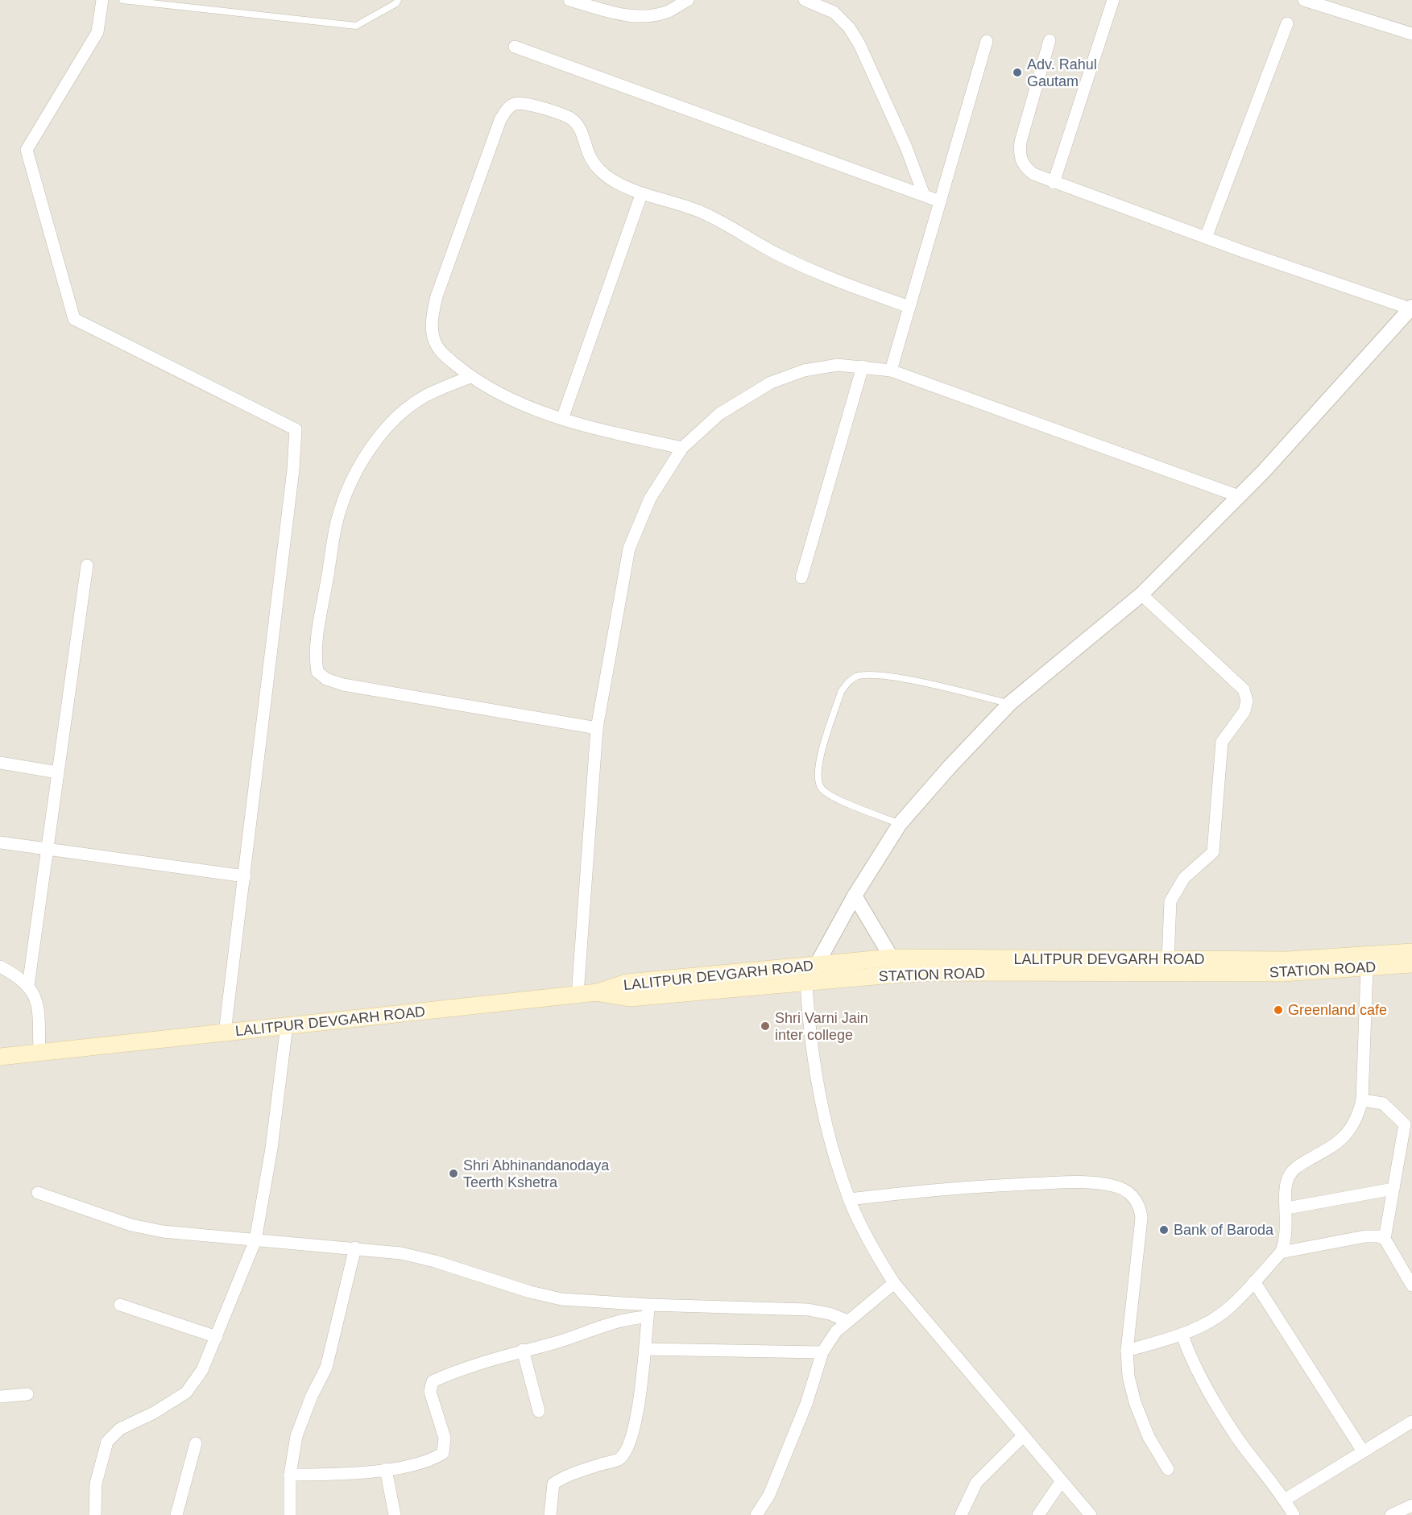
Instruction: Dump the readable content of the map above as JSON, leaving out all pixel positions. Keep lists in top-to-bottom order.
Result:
{
  "streets": {
    "main road": ["LALITPUR DEVGARH ROAD", "STATION ROAD"]
  },
  "crossings": [
    ["LALITPUR DEVGARH ROAD", "STATION ROAD"]
  ],
  "places": [
    "Adv. Rahul Gautam",
    "Greenland cafe",
    "Shri Varni Jain inter college",
    "Shri Abhinandanodaya Teerth Kshetra",
    "Bank of Baroda"
  ]
}
